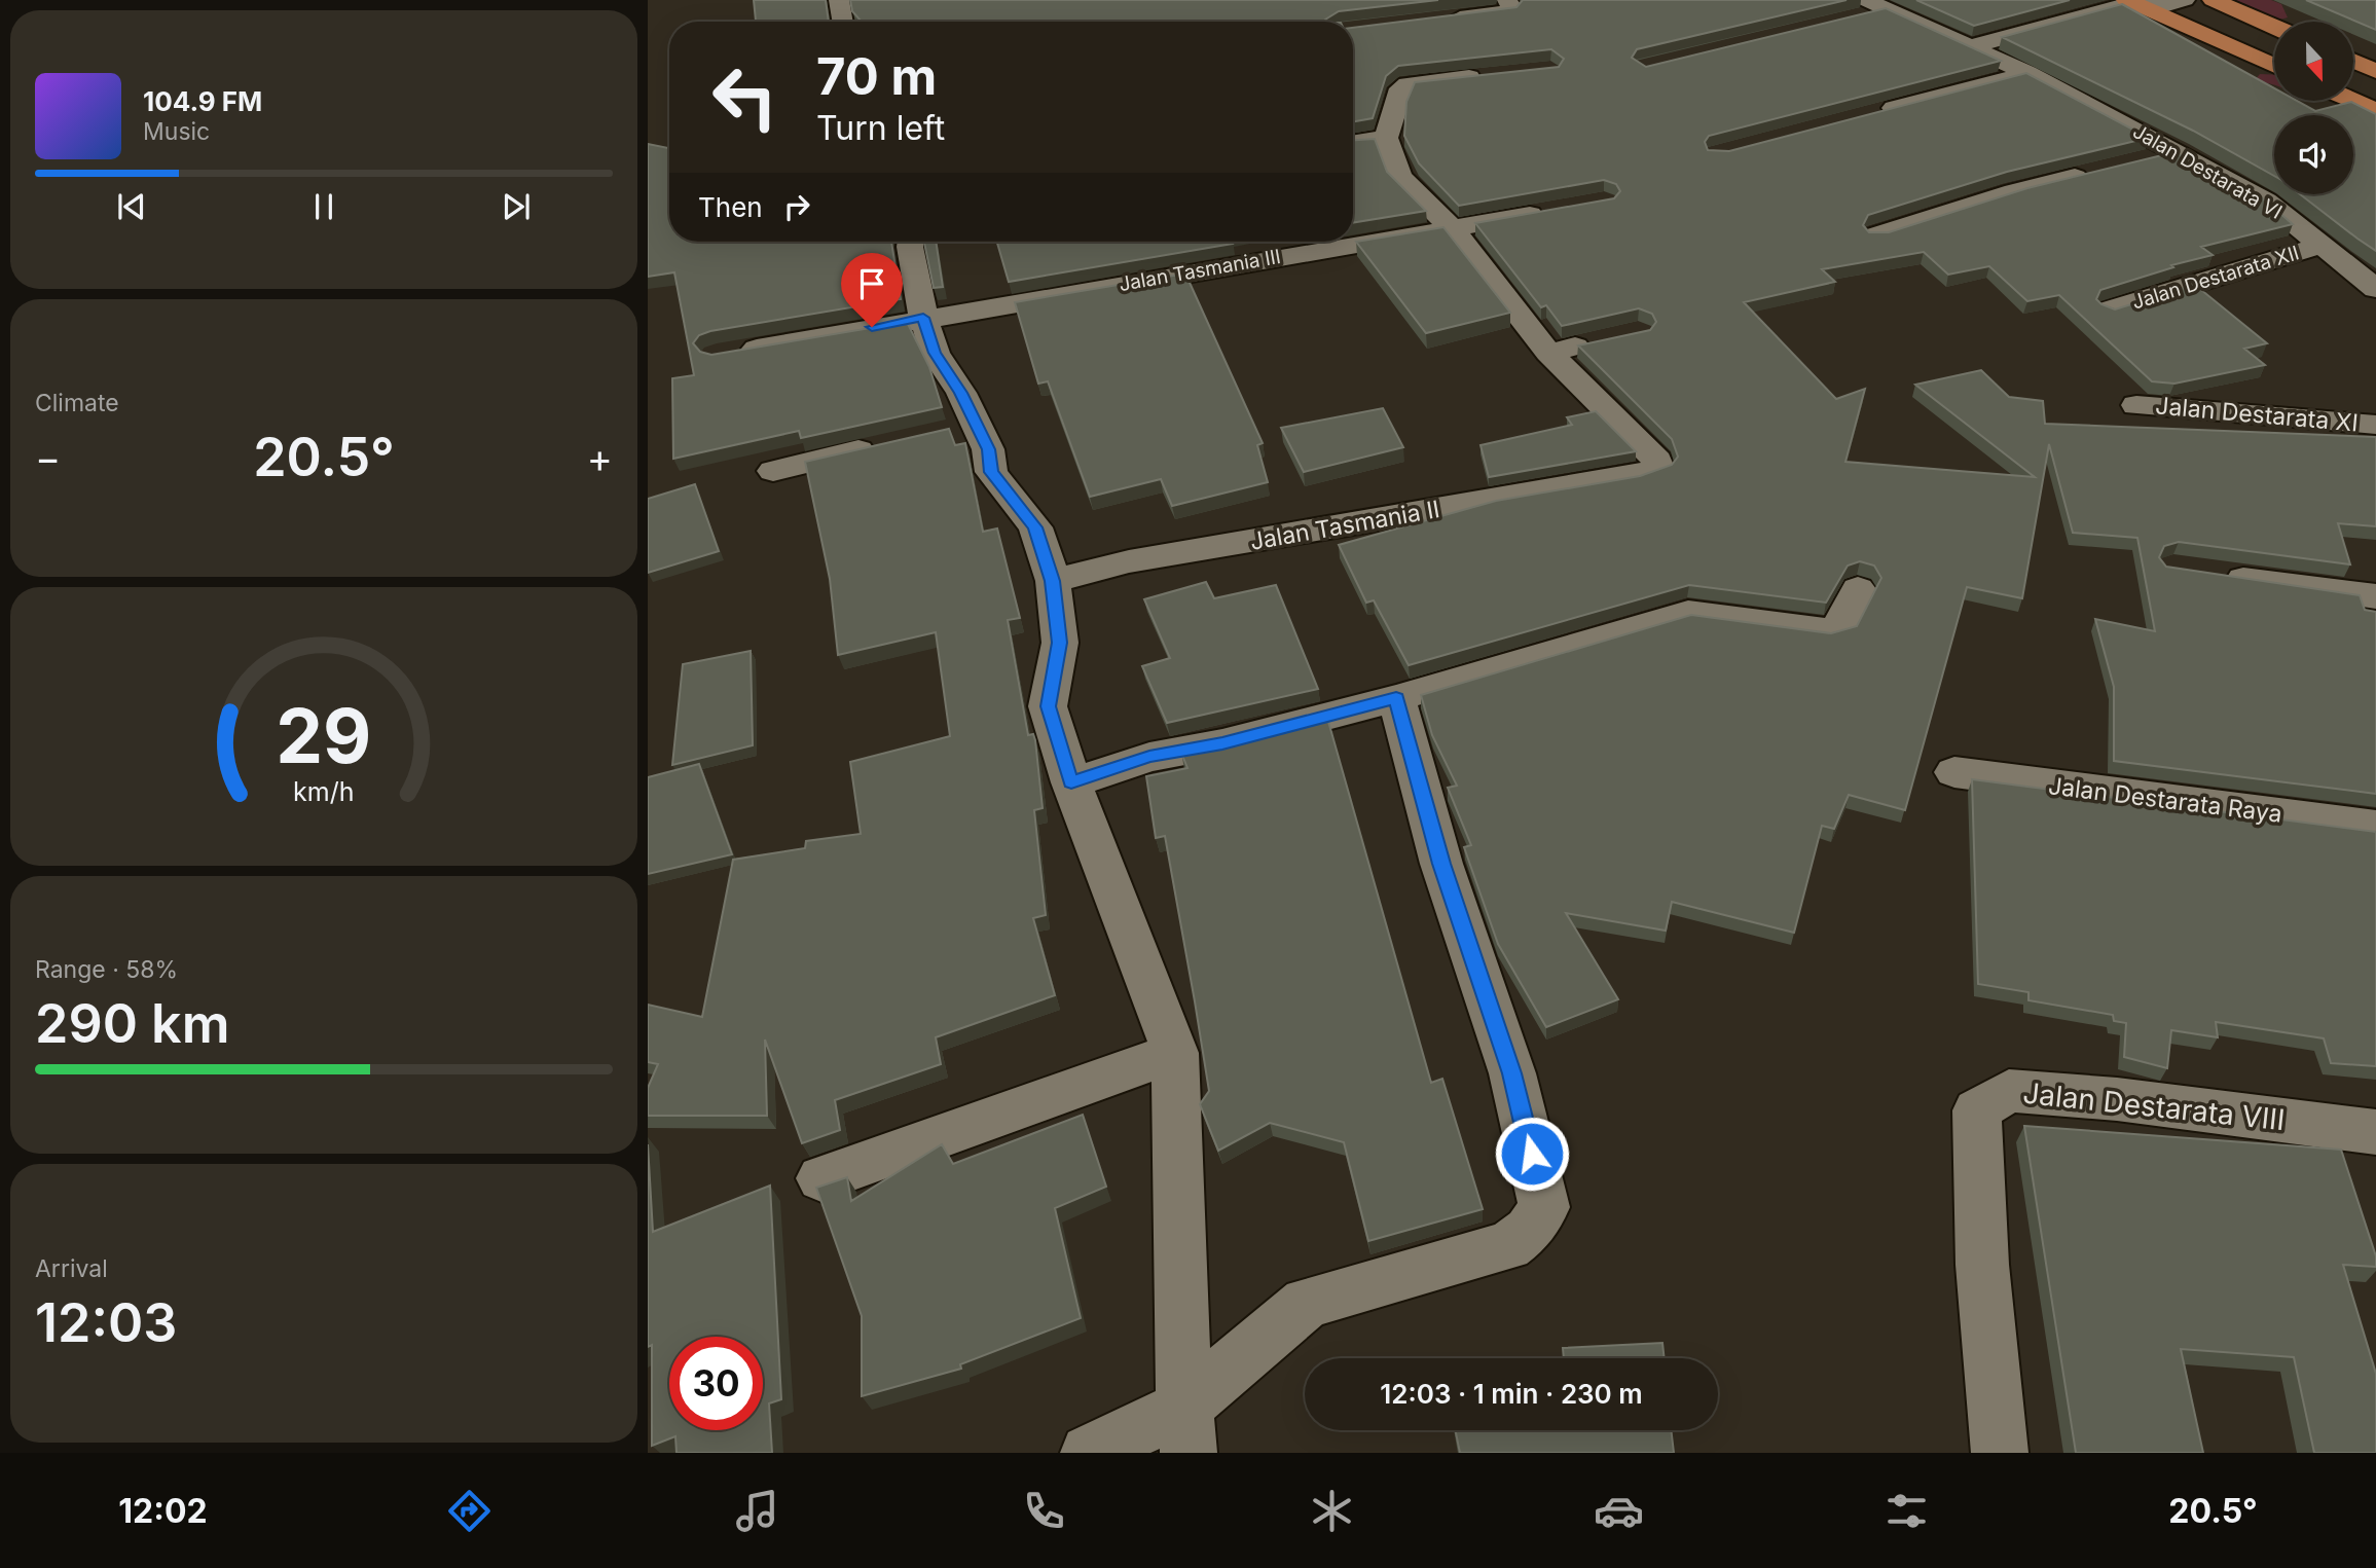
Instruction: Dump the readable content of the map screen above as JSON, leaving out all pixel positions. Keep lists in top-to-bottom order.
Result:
{
  "streets": {
    "street": [
      "Jalan Destarata VI",
      "Jalan Tasmania III",
      "Jalan Destarata XII",
      "Jalan Destarata XI",
      "Jalan Tasmania II",
      "Jalan Destarata Raya",
      "Jalan Destarata VIII"
    ]
  },
  "crossings": [
    ["Jalan Destarata VI", "Jalan Destarata XII"]
  ],
  "north": "bottom",
  "page": {
    "turn": ["70 m", "Turn left"],
    "song": ["104.9 FM", "Music"],
    "then": "Then",
    "tile": [
      "Climate",
      ["Range · 58%", "290 km"],
      ["Arrival", "12:03"]
    ],
    "heat": ["−", "20.5°", "+"],
    "limit": "30",
    "trip": "12:03 · 1 min · 230 m",
    "tabs": ["12:02", "20.5°"],
    "gauge": ["29", "km/h"]
  }
}
